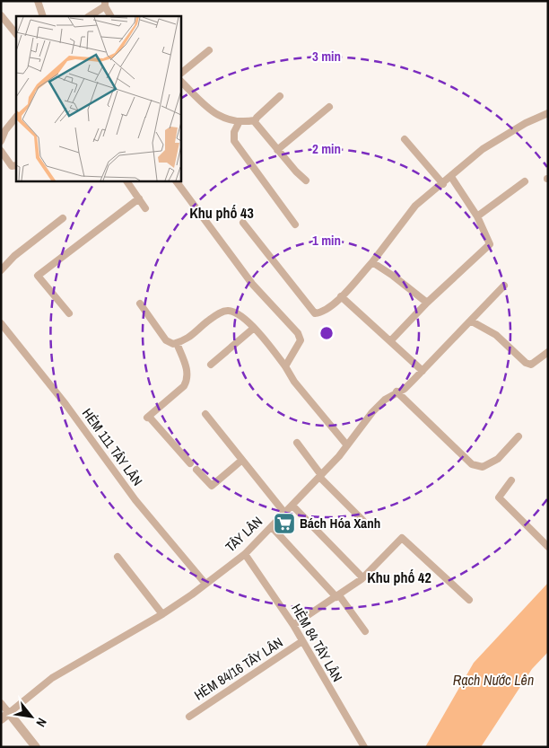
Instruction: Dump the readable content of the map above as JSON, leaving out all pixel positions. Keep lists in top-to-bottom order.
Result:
{
  "streets": {
    "street": [
      "HẺM 111 TÂY LÂN",
      "TÂY LÂN",
      "HẺM 84 TÂY LÂN",
      "HẺM 84/16 TÂY LÂN"
    ]
  },
  "crossings": [
    ["HẺM 111 TÂY LÂN", "TÂY LÂN"],
    ["TÂY LÂN", "HẺM 84 TÂY LÂN"],
    ["HẺM 84 TÂY LÂN", "HẺM 84/16 TÂY LÂN"]
  ],
  "districts": ["Khu phố 43", "Khu phố 42"],
  "water": ["Rạch Nước Lên"],
  "places": {
    "supermarket": ["Bách Hóa Xanh"]
  },
  "north": "bottom right",
  "rings": ["3 min", "2 min", "1 min"]
}
